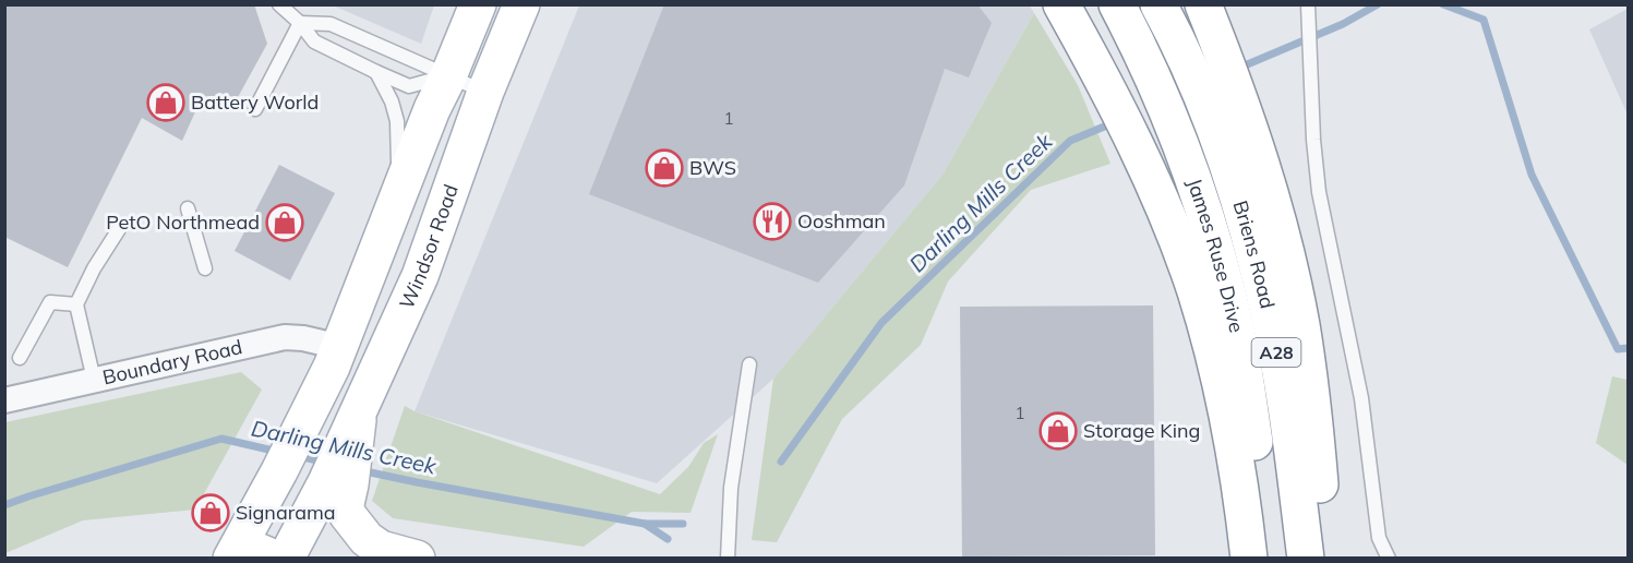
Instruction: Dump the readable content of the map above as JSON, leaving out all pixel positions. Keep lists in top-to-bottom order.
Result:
{
  "streets": {
    "main road": [
      "Windsor Road",
      "James Ruse Drive",
      "Briens Road",
      "A28"
    ],
    "street": ["Boundary Road"]
  },
  "water": ["Darling Mills Creek"],
  "places": {
    "shop": [
      "Battery World",
      "BWS",
      "PetO Northmead",
      "Storage King",
      "Signarama"
    ],
    "restaurant": ["Ooshman"]
  },
  "house_numbers": ["1", "1"]
}
